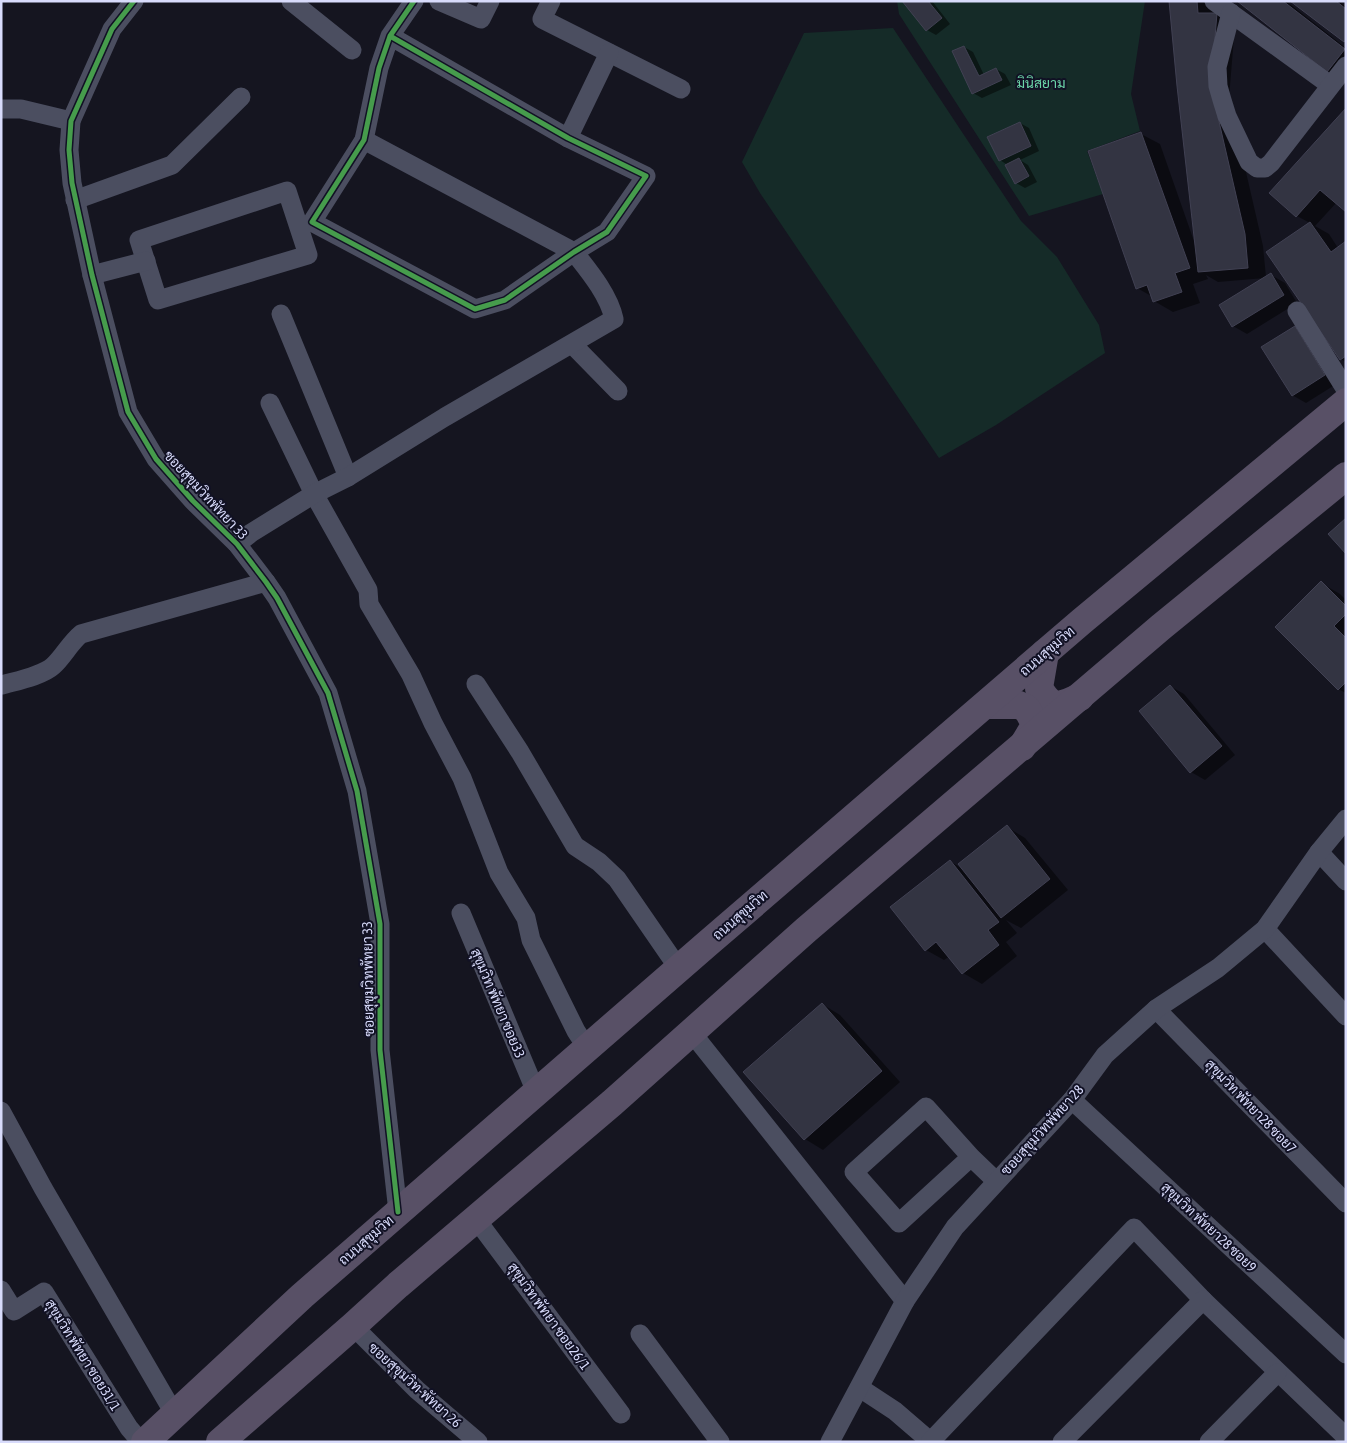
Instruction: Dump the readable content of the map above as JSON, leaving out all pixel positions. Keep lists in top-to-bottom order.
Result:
{
  "streets": {
    "highway": ["ถนนสุขุมวิท"],
    "street": [
      "ซอยสุขุมวิทพัทยา 33",
      "สุขุมวิท พัทยา ซอย33",
      "สุขุมวิท พัทยา28 ซอย7",
      "ซอยสุขุมวิทพัทยา 28",
      "สุขุมวิท พัทยา28 ซอย9",
      "สุขุมวิท พัทยา ซอย26/1",
      "สุขุมวิท พัทยา ซอย31/1",
      "ซอยสุขุมวิท-พัทยา 26"
    ]
  },
  "crossings": [
    ["ซอยสุขุมวิทพัทยา 33", "ถนนสุขุมวิท"],
    ["ถนนสุขุมวิท", "สุขุมวิท พัทยา ซอย33"],
    ["สุขุมวิท พัทยา28 ซอย7", "ซอยสุขุมวิทพัทยา 28"],
    ["ซอยสุขุมวิทพัทยา 28", "สุขุมวิท พัทยา28 ซอย9"]
  ],
  "parks": ["มินิสยาม"]
}
